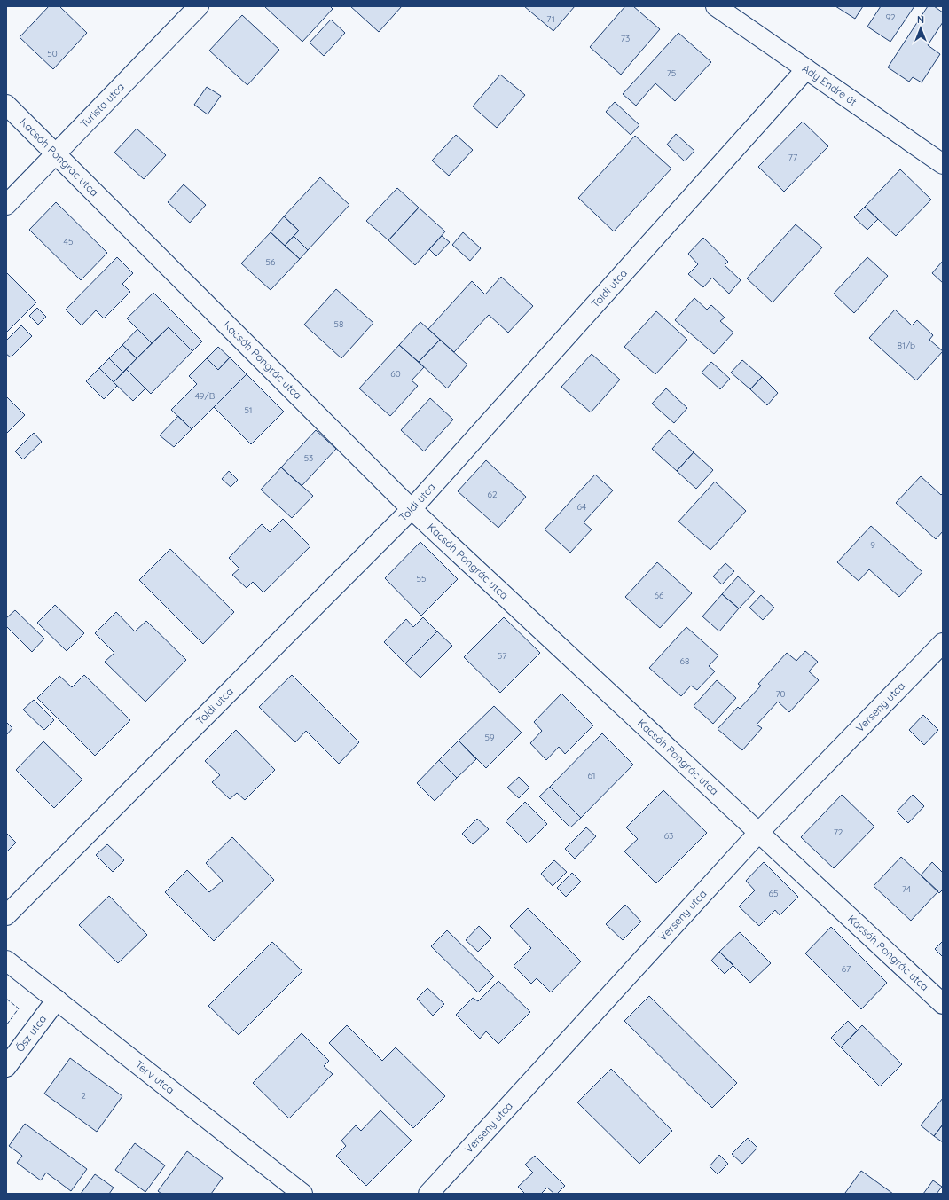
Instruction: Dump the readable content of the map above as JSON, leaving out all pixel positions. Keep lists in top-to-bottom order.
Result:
{
  "streets": {
    "street": [
      "Ady Endre út",
      "Turista utca",
      "Kacsóh Pongrác utca",
      "Toldi utca",
      "Verseny utca",
      "Ősz utca",
      "Terv utca"
    ]
  },
  "crossings": [
    ["Ady Endre út", "Toldi utca"],
    ["Turista utca", "Kacsóh Pongrác utca"],
    ["Kacsóh Pongrác utca", "Toldi utca"],
    ["Kacsóh Pongrác utca", "Verseny utca"],
    ["Ősz utca", "Terv utca"]
  ],
  "house_numbers": [
    "92",
    "71",
    "73",
    "50",
    "75",
    "77",
    "45",
    "56",
    "58",
    "81/b",
    "60",
    "49/B",
    "51",
    "53",
    "62",
    "64",
    "9",
    "55",
    "66",
    "57",
    "68",
    "70",
    "59",
    "61",
    "72",
    "63",
    "74",
    "65",
    "67",
    "2"
  ],
  "north": "top"
}
